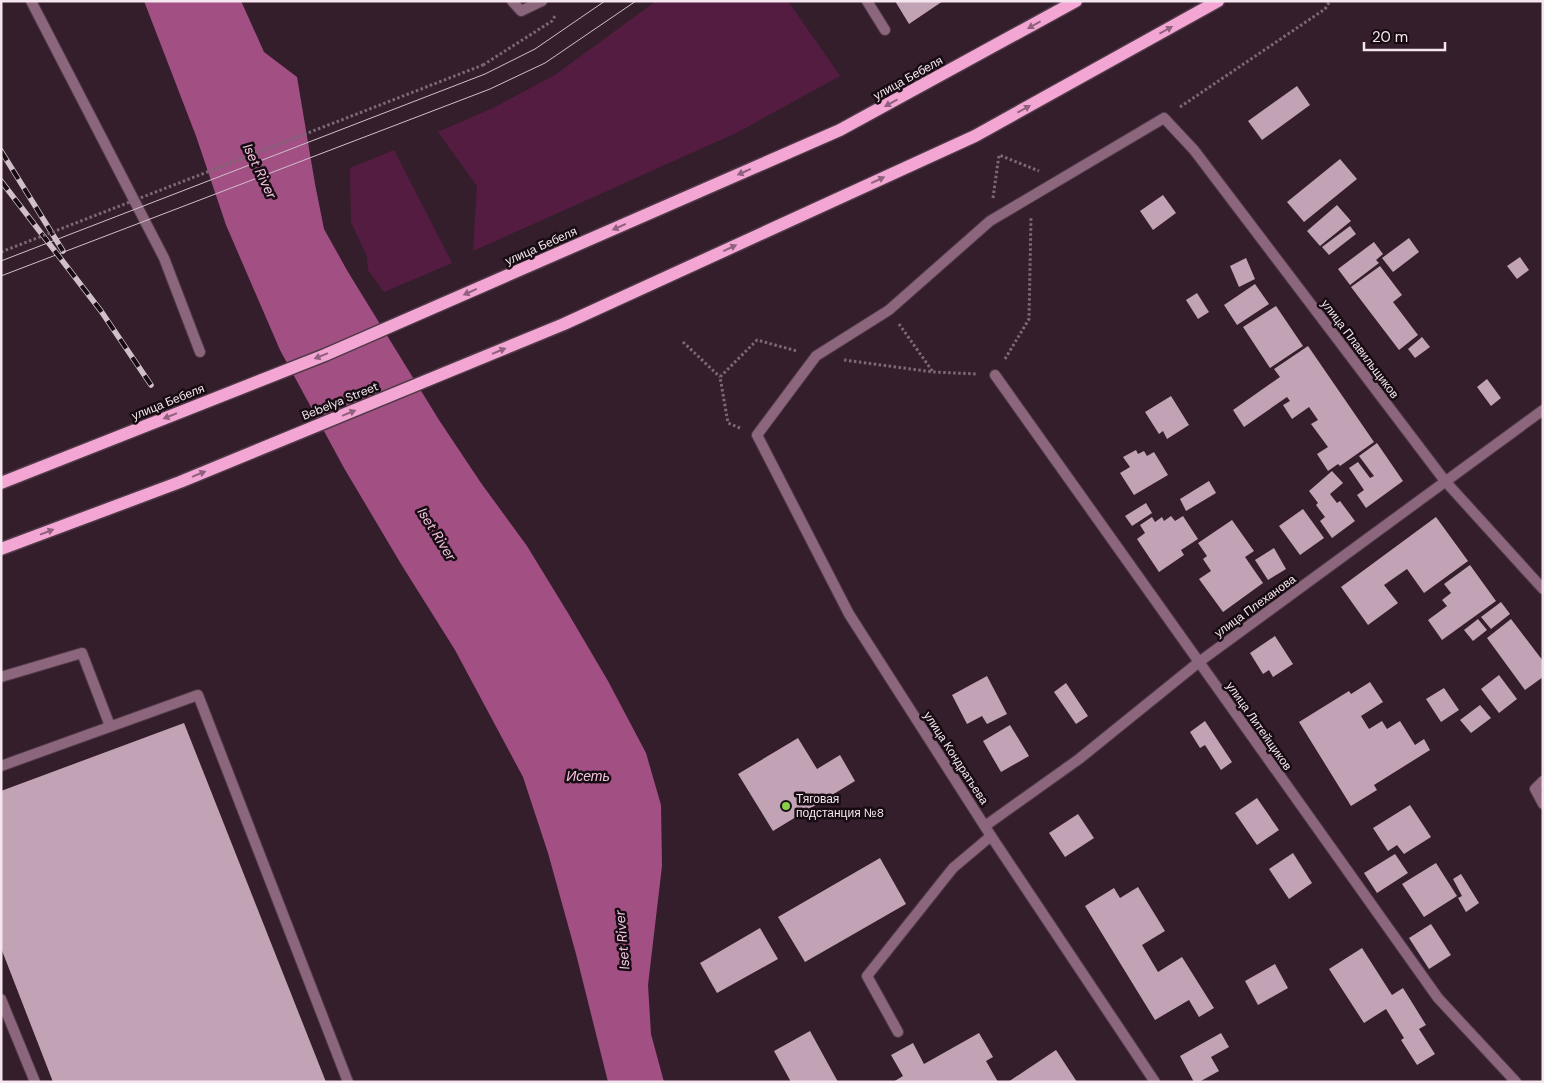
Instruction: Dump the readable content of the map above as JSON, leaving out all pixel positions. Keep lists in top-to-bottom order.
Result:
{
  "streets": {
    "main road": ["улица Бебеля", "Bebelya Street"],
    "street": [
      "улица Плавильщиков",
      "улица Плеханова",
      "улица Литейщиков",
      "улица Кондратьева"
    ]
  },
  "crossings": [
    ["улица Плавильщиков", "улица Плеханова"],
    ["улица Плеханова", "улица Литейщиков"],
    ["улица Плеханова", "улица Кондратьева"]
  ],
  "one_way": ["улица Бебеля", "Bebelya Street"],
  "water": ["Iset River", "Исеть"],
  "places": ["Тяговая подстанция №8"],
  "scale_bar": "20 m"
}
